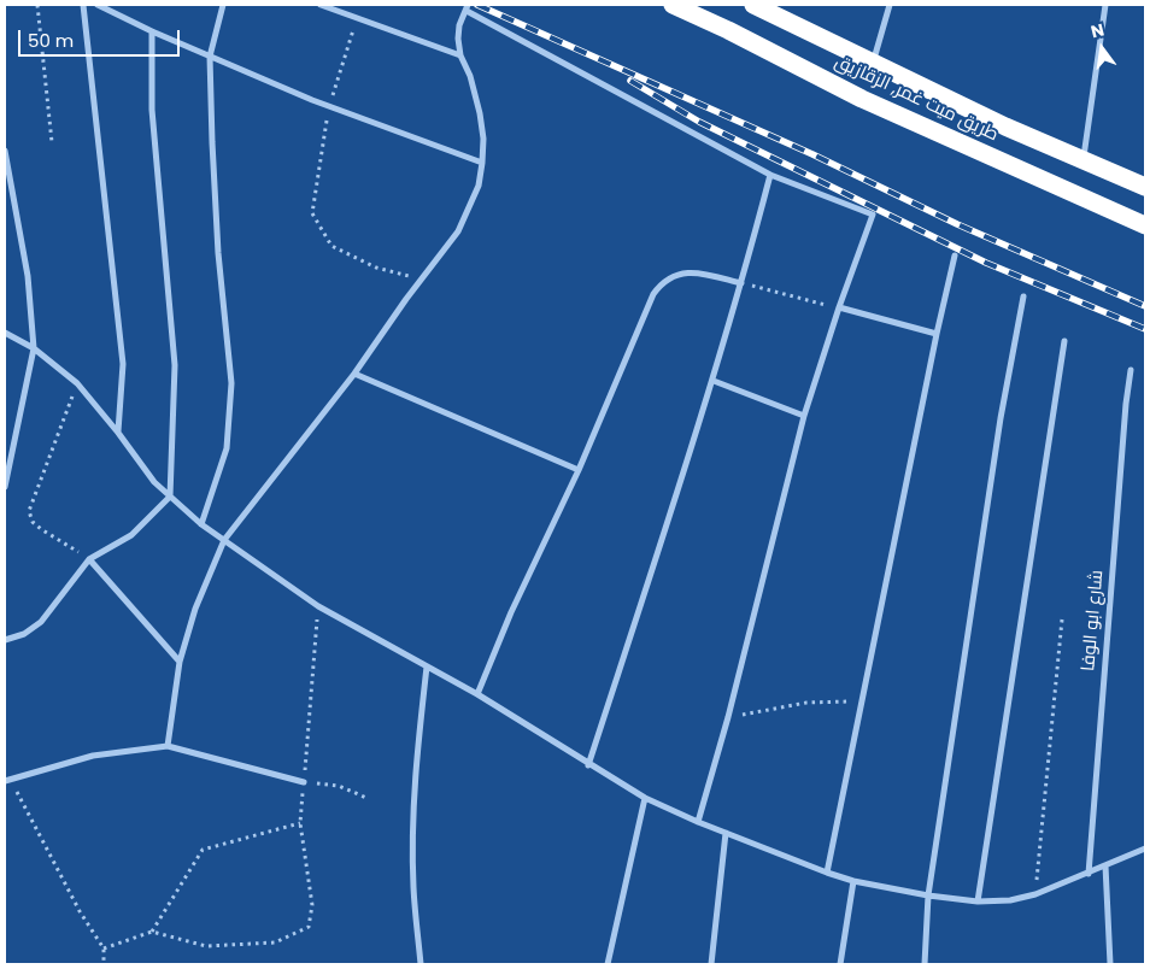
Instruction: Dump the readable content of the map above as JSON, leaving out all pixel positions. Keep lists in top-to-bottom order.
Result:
{
  "streets": {
    "highway": ["طريق ميت غمر, الزقازيق"],
    "street": ["شارع ابو الوفا"]
  },
  "scale_bar": "50 m",
  "north": "top"
}
